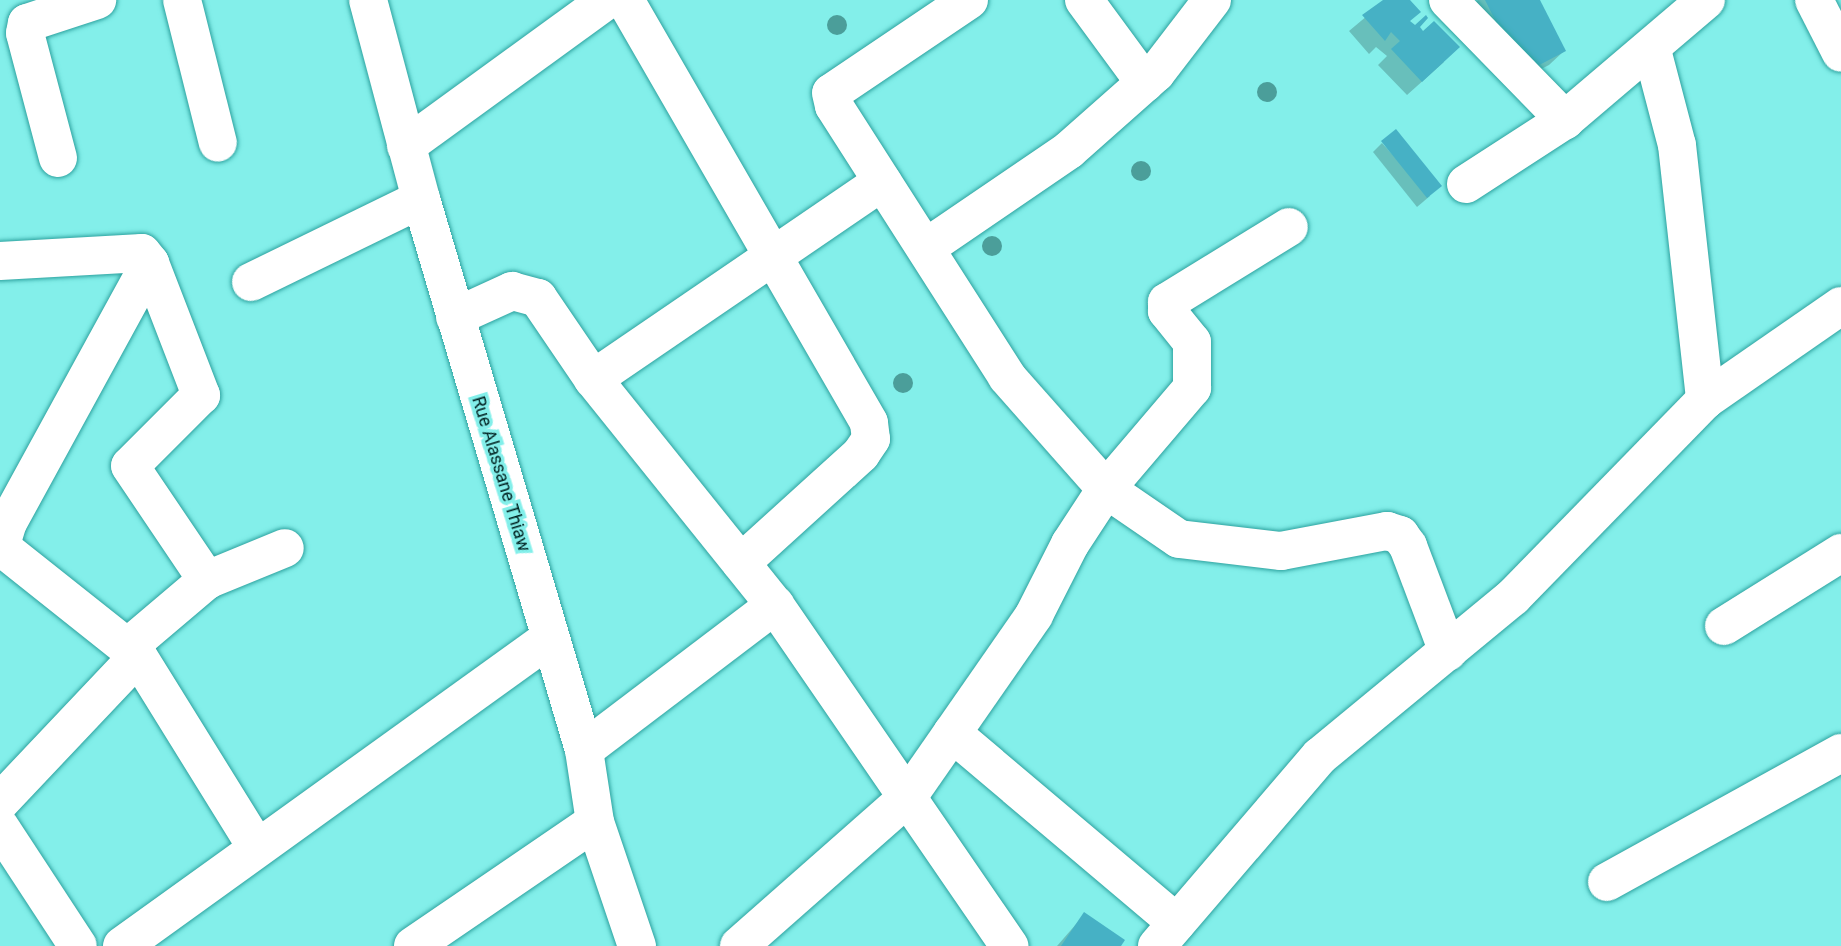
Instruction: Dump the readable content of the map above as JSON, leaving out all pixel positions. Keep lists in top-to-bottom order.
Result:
{
  "streets": {
    "street": ["Rue Alassane Thiaw"]
  }
}
